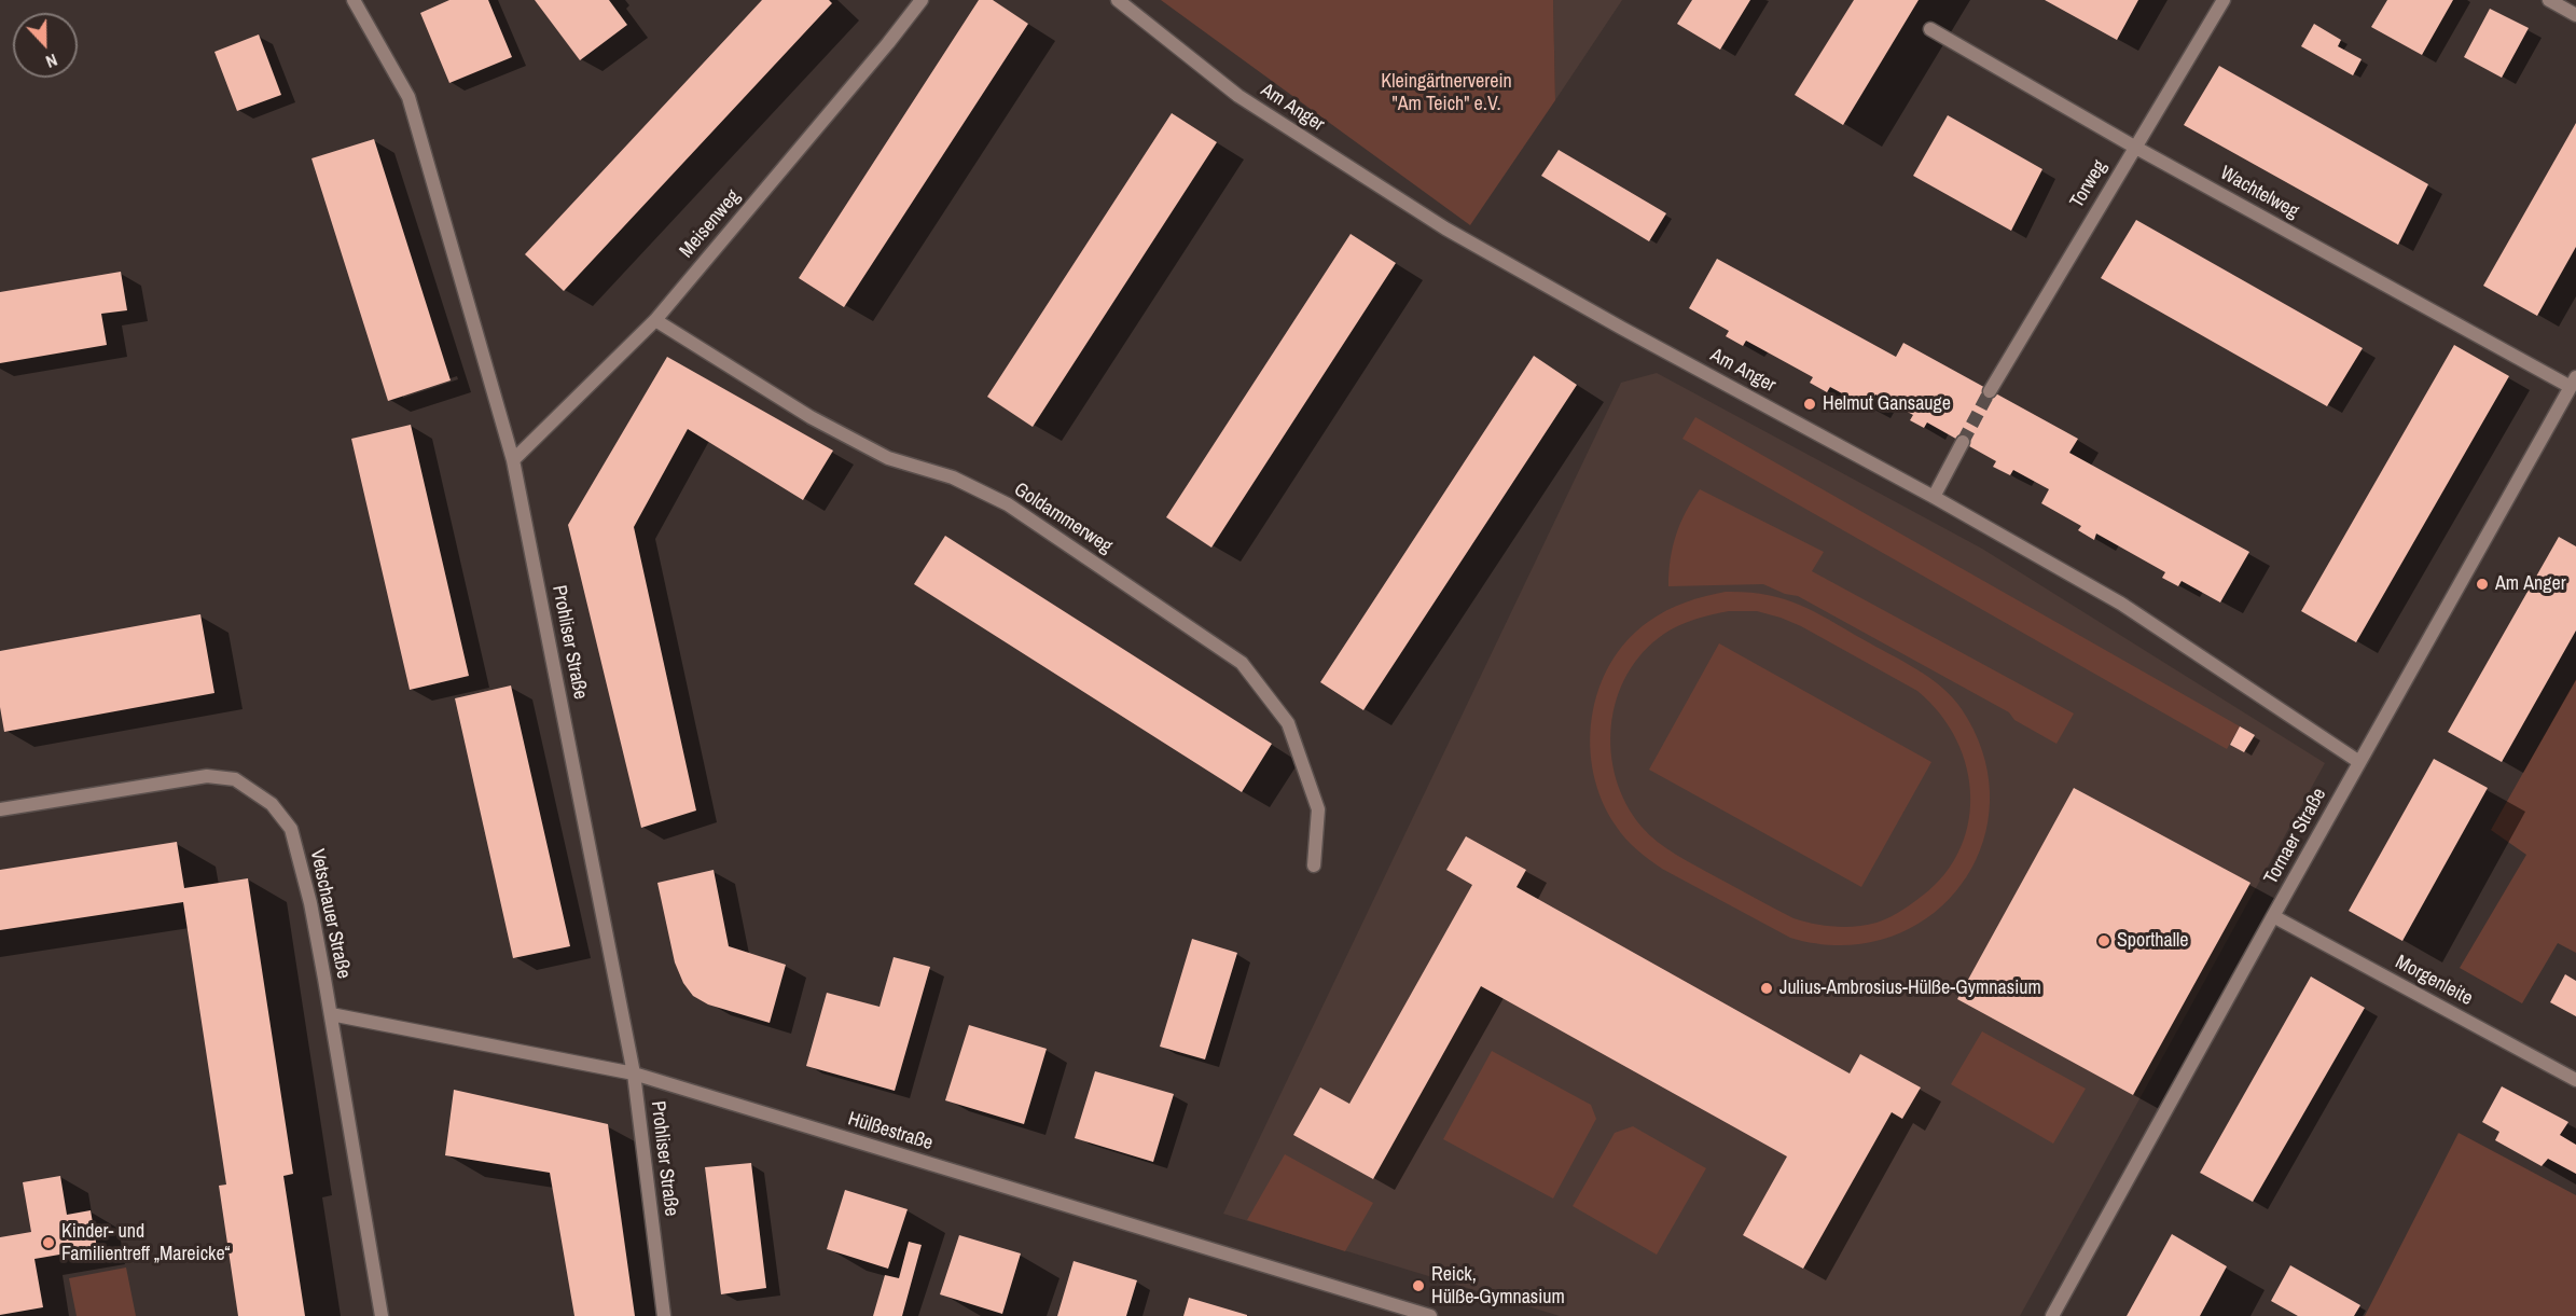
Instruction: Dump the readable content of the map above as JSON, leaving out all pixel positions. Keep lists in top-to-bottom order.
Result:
{
  "streets": {
    "street": [
      "Am Anger",
      "Torweg",
      "Wachtelweg",
      "Meisenweg",
      "Goldammerweg",
      "Prohliser Straße",
      "Tornaer Straße",
      "Vetschauer Straße",
      "Morgenleite",
      "Hülßestraße"
    ]
  },
  "crossings": [
    ["Am Anger", "Tornaer Straße"],
    ["Torweg", "Wachtelweg"],
    ["Wachtelweg", "Tornaer Straße"],
    ["Meisenweg", "Goldammerweg"],
    ["Meisenweg", "Prohliser Straße"],
    ["Prohliser Straße", "Hülßestraße"],
    ["Tornaer Straße", "Morgenleite"],
    ["Vetschauer Straße", "Hülßestraße"]
  ],
  "parks": ["Kleingärtnerverein \"Am Teich\" e.V."],
  "places": [
    "Helmut Gansauge",
    "Am Anger",
    "Sporthalle",
    "Julius-Ambrosius-Hülße-Gymnasium",
    "Kinder- und Familientreff „Mareicke“",
    "Reick, Hülße-Gymnasium"
  ],
  "north": "bottom"
}
